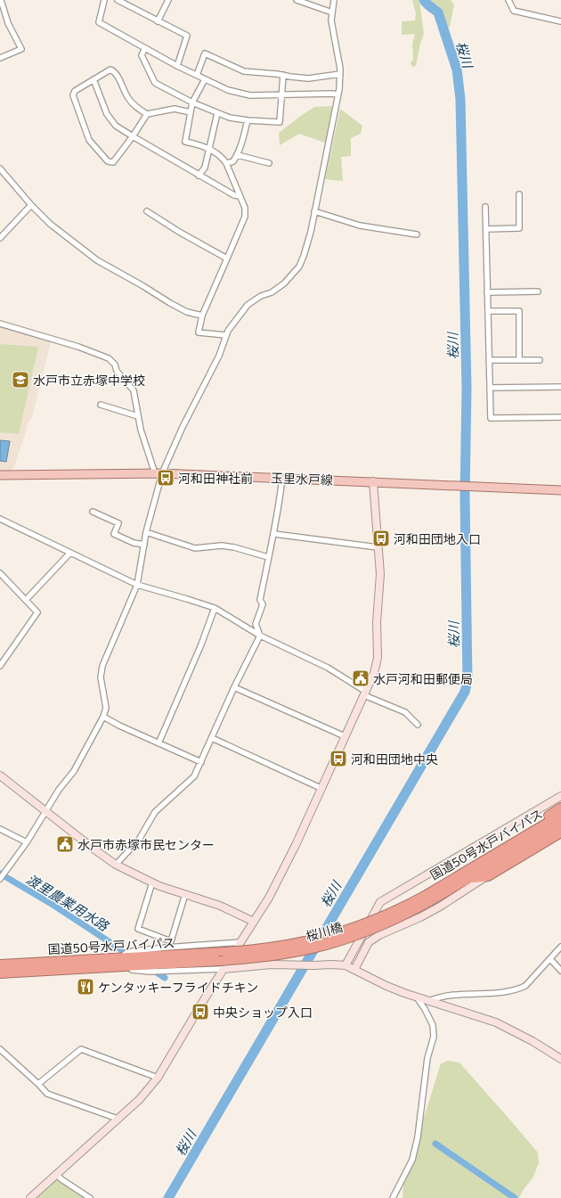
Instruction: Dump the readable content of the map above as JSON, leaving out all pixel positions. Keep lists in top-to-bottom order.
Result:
{
  "streets": {
    "highway": ["国道50号水戸バイパス", "桜川橋"],
    "main road": ["玉里水戸線"]
  },
  "crossings": [
    ["国道50号水戸バイパス", "桜川橋"]
  ],
  "water": ["桜川", "渡里農業用水路"],
  "places": {
    "school or university": ["水戸市立赤塚中学校"],
    "bus stop": [
      "河和田神社前",
      "河和田団地入口",
      "河和田団地中央",
      "中央ショップ入口"
    ],
    "public building": ["水戸河和田郵便局", "水戸市赤塚市民センター"],
    "restaurant": ["ケンタッキーフライドチキン"]
  }
}
